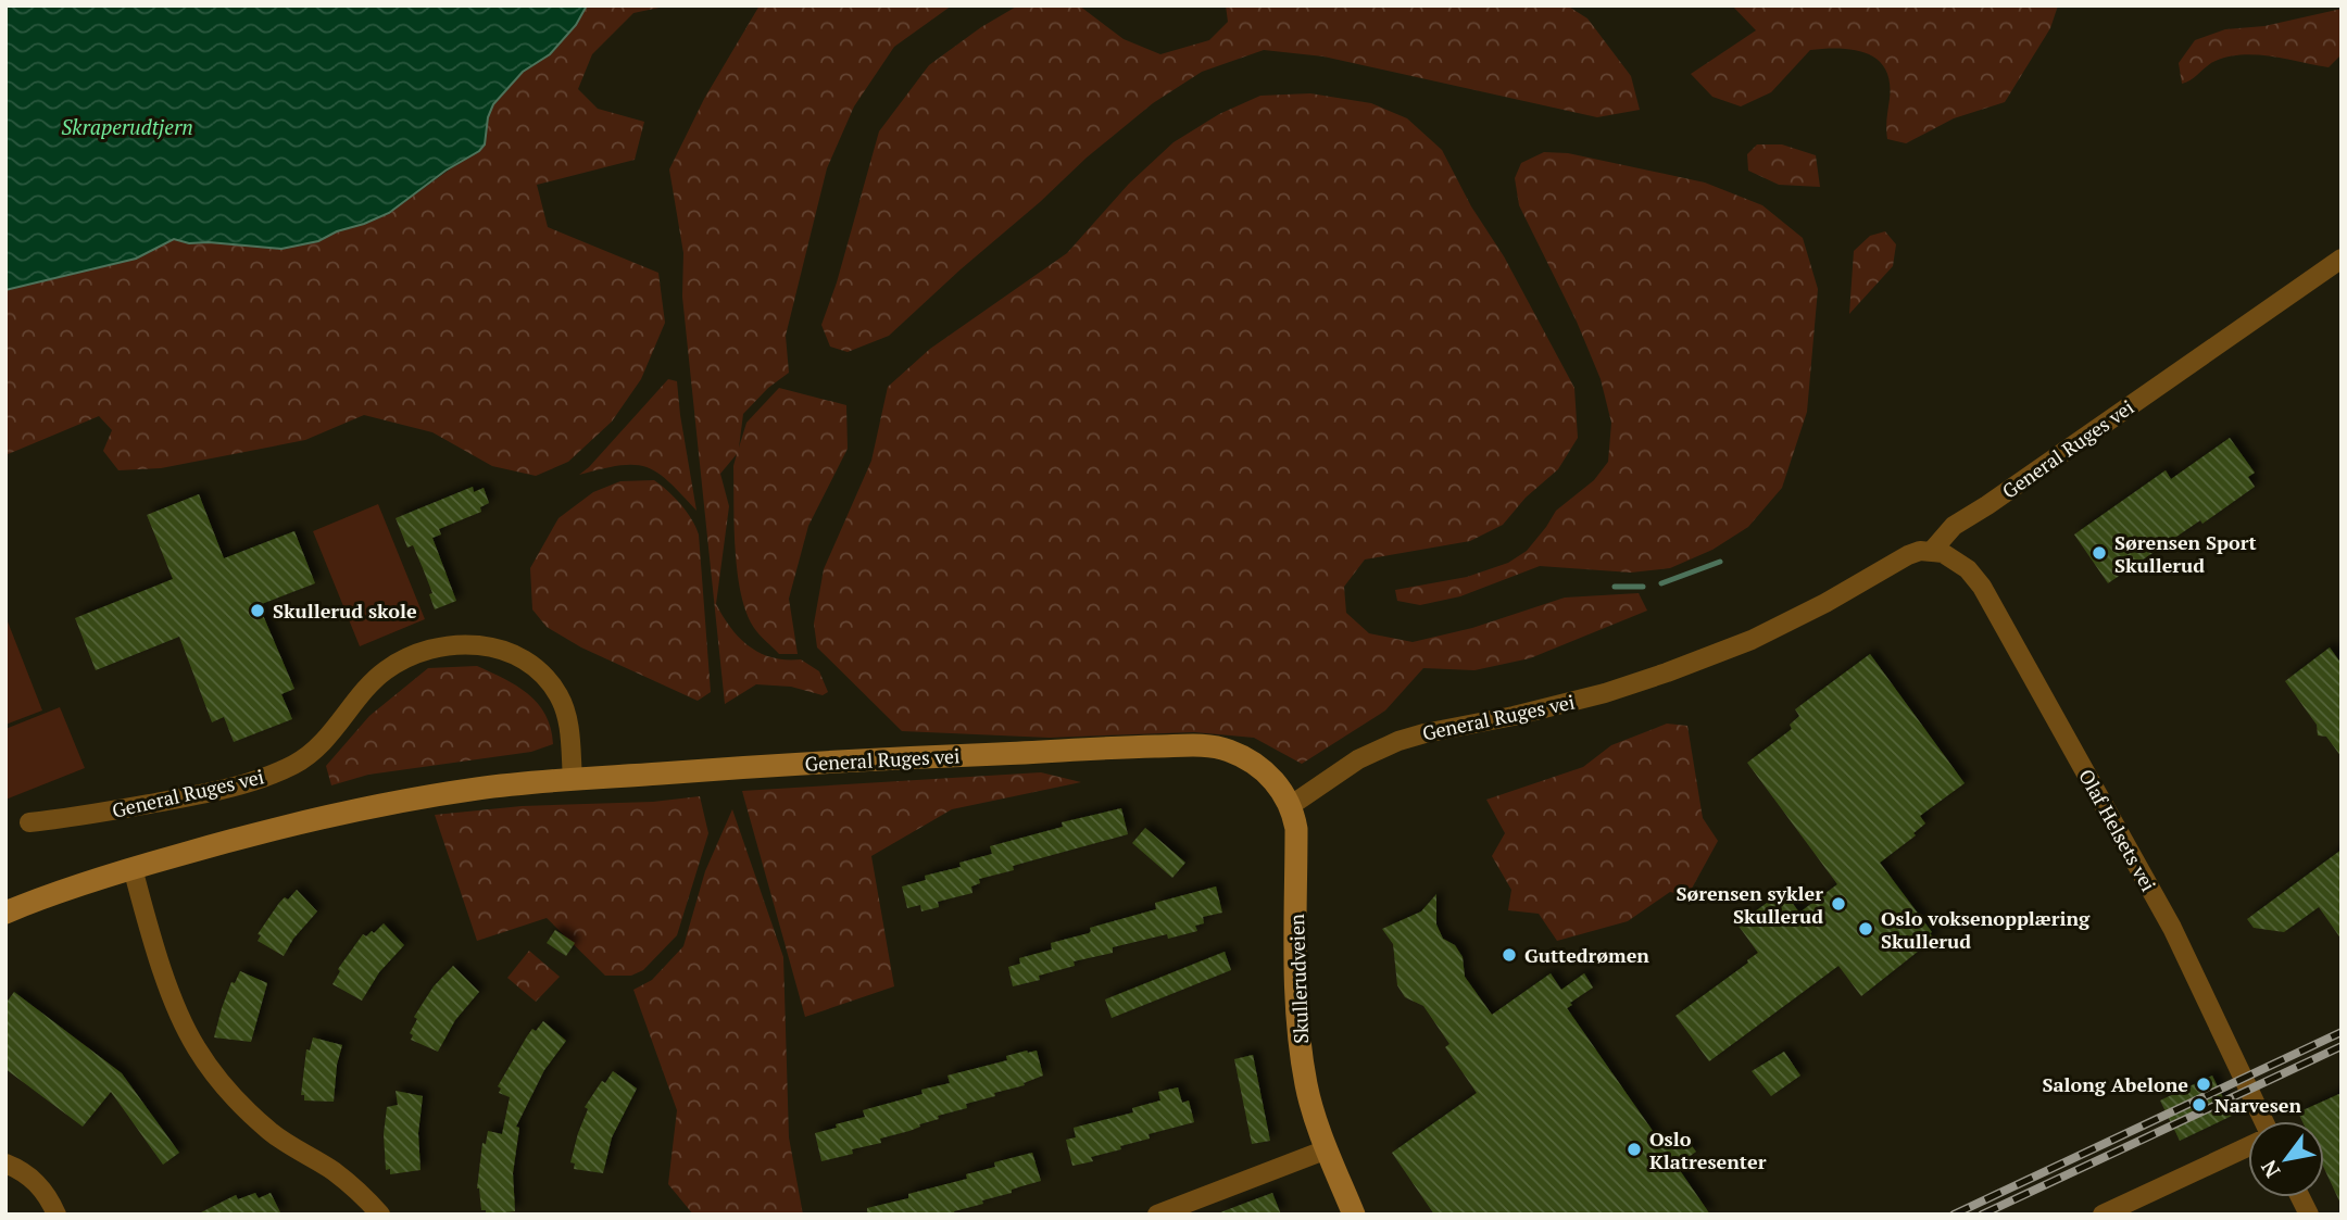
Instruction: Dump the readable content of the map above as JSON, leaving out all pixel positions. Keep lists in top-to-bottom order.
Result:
{
  "streets": {
    "main road": ["General Ruges vei", "Skullerudveien"],
    "street": ["Olaf Helsets vei"]
  },
  "crossings": [
    ["General Ruges vei", "Olaf Helsets vei"],
    ["General Ruges vei", "Skullerudveien"]
  ],
  "water": ["Skraperudtjern"],
  "places": [
    "Sørensen Sport Skullerud",
    "Skullerud skole",
    "Sørensen sykler Skullerud",
    "Oslo voksenopplæring Skullerud",
    "Guttedrømen",
    "Salong Abelone",
    "Narvesen",
    "Oslo Klatresenter"
  ],
  "north": "bottom left"
}
